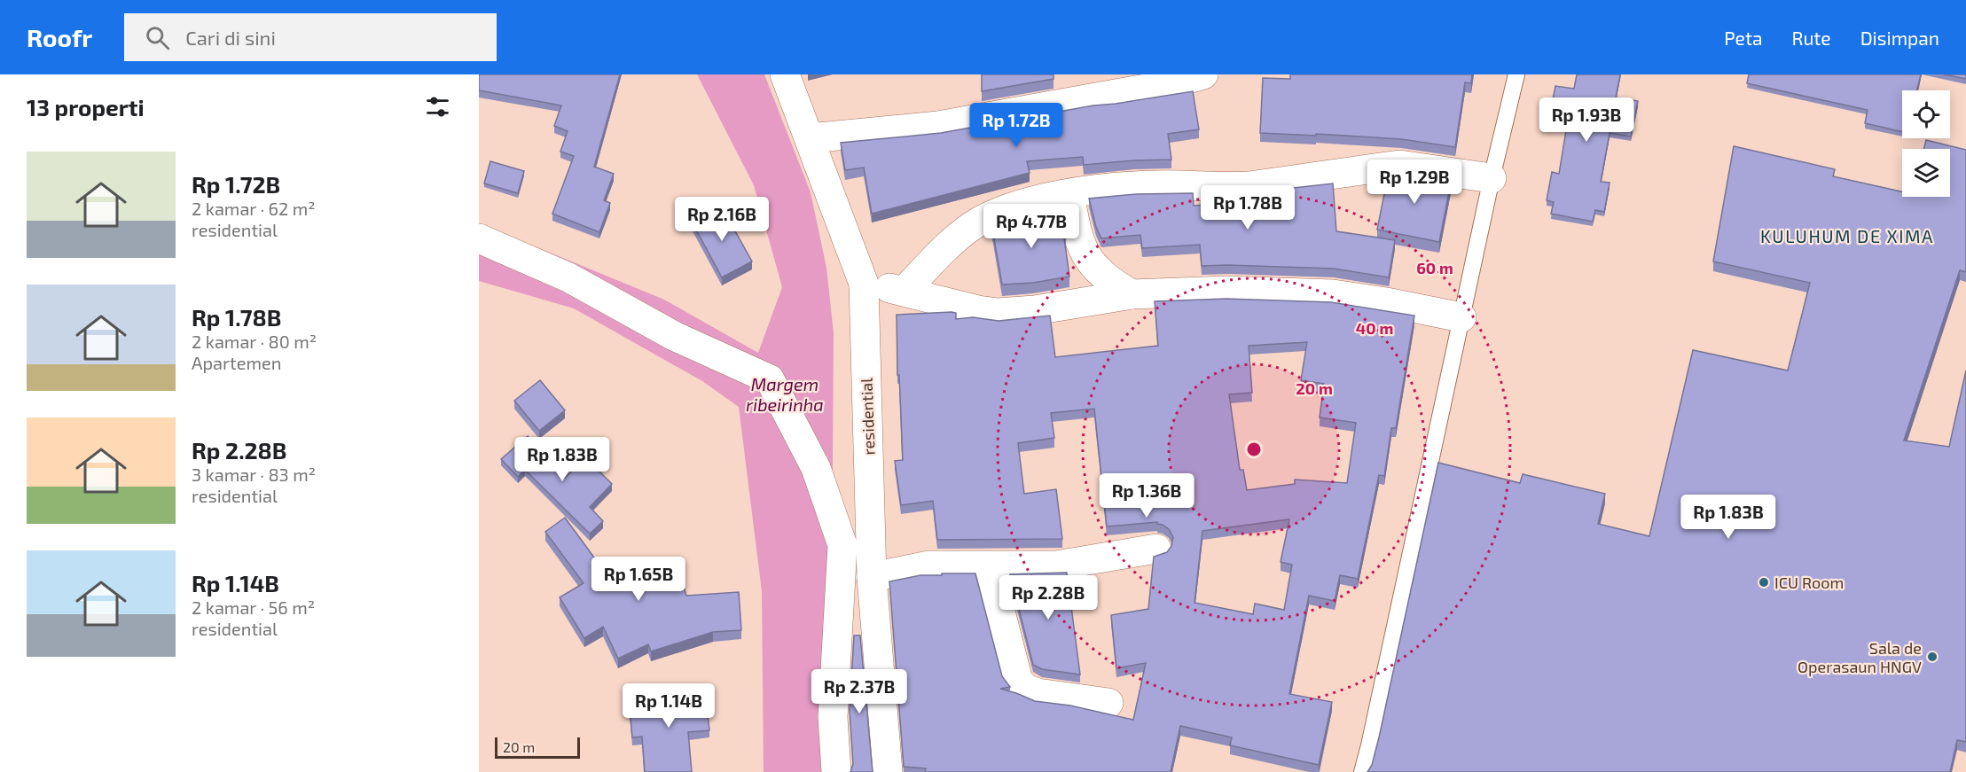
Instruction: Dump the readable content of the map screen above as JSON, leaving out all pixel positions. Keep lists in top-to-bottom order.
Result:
{
  "streets": {
    "street": ["residential"]
  },
  "districts": ["KULUHUM DE XIMA"],
  "water": ["Margem ribeirinha"],
  "places": ["ICU Room", "Sala de Operasaun HNGV"],
  "scale_bar": "20 m",
  "page": {
    "header": "Roofr",
    "search": "Cari di sini",
    "nav": ["Peta", "Rute", "Disimpan"],
    "heading": "13 properti",
    "price": [
      "Rp 1.93B",
      "Rp 1.72B",
      "Rp 1.29B",
      "Rp 1.78B",
      "Rp 2.16B",
      "Rp 4.77B",
      "Rp 1.83B",
      "Rp 1.36B",
      "Rp 1.83B",
      "Rp 1.65B",
      "Rp 2.28B",
      "Rp 2.37B",
      "Rp 1.14B"
    ],
    "list": [
      {
        "name": "Rp 1.72B",
        "note": "2 kamar · 62 m² · residential"
      },
      {
        "name": "Rp 1.78B",
        "note": "2 kamar · 80 m² · Apartemen"
      },
      {
        "name": "Rp 2.28B",
        "note": "3 kamar · 83 m² · residential"
      },
      {
        "name": "Rp 1.14B",
        "note": "2 kamar · 56 m² · residential"
      }
    ],
    "scale": "20 m"
  },
  "rings": ["60 m", "40 m", "20 m"]
}
